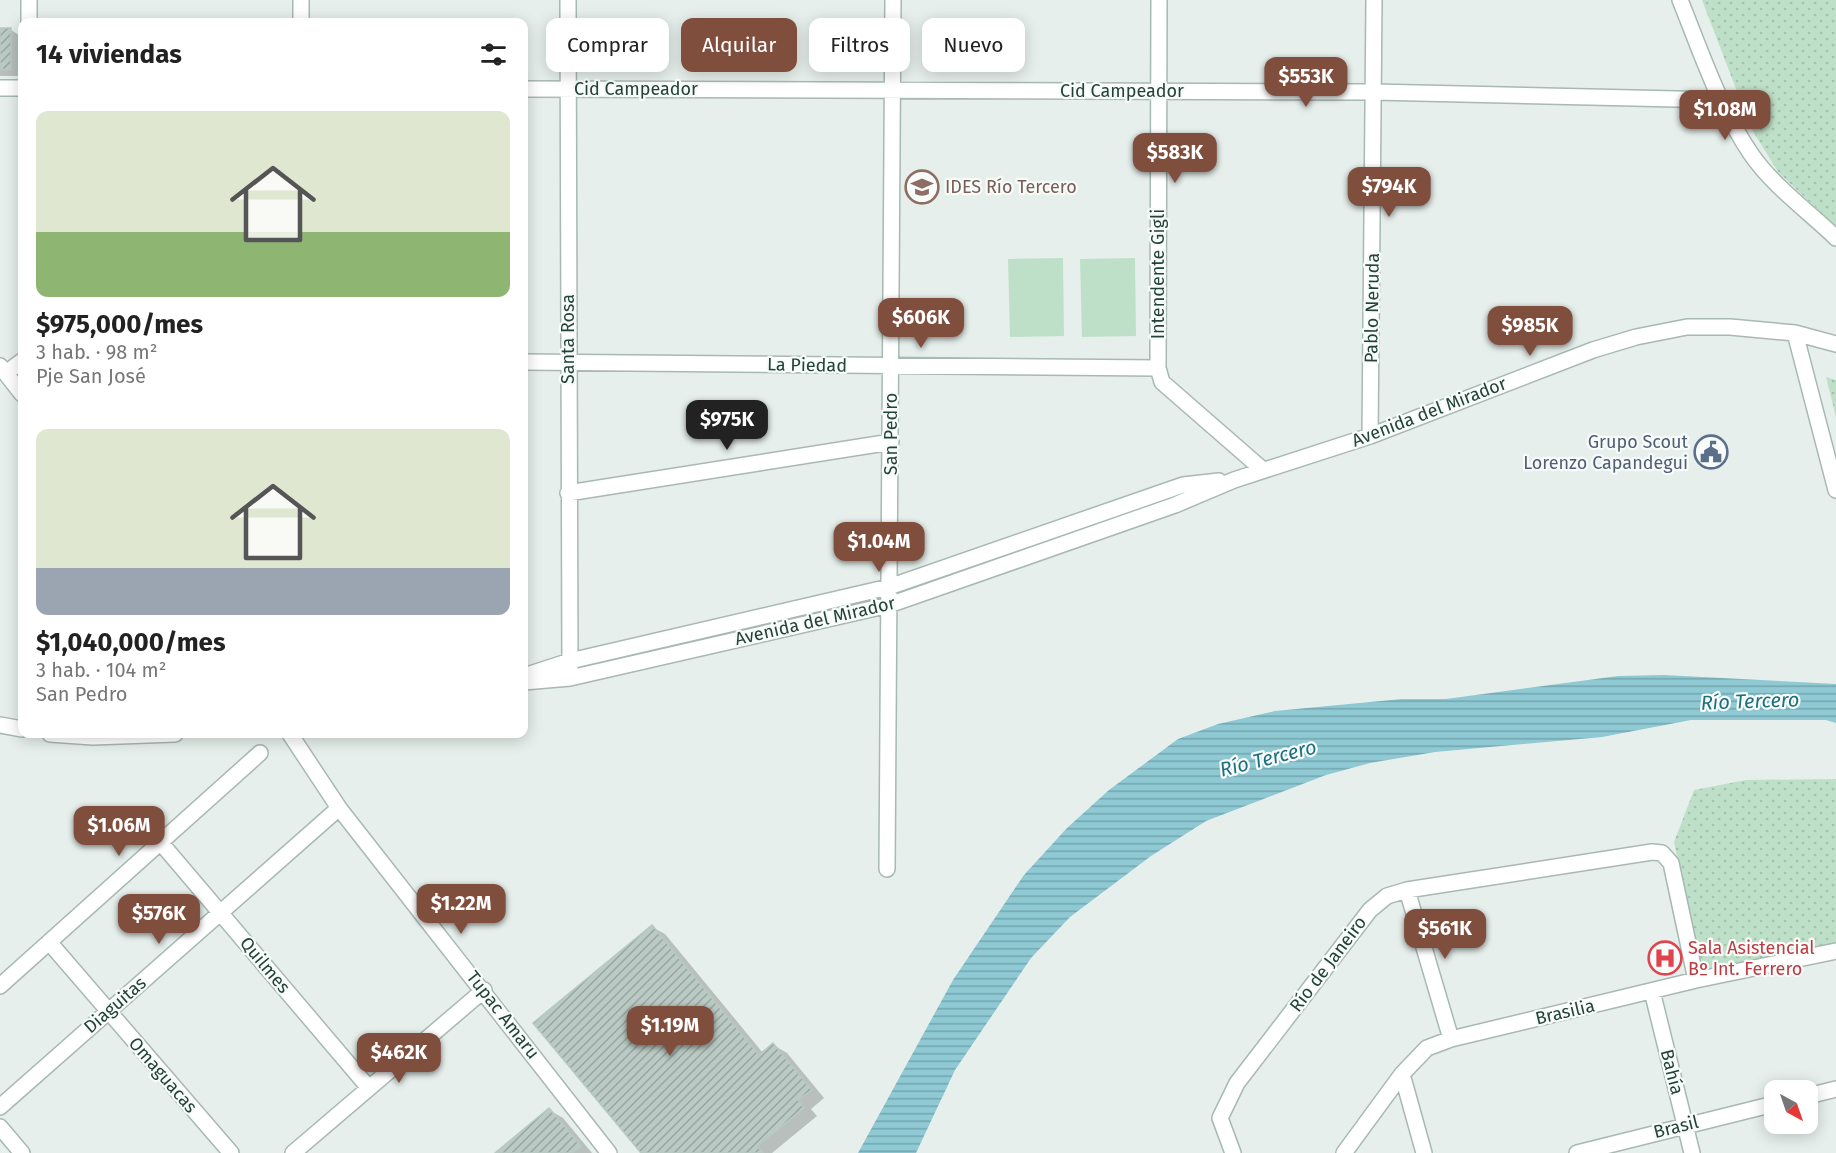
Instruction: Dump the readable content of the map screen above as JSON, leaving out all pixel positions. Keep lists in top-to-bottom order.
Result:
{
  "streets": {
    "street": [
      "Cid Campeador",
      "Intendente Gigli",
      "Pablo Neruda",
      "Santa Rosa",
      "La Piedad",
      "Avenida del Mirador",
      "San Pedro",
      "Río de Janeiro",
      "Quilmes",
      "Diaguitas",
      "Brasilia",
      "Tupac Amaru",
      "Bahía",
      "Omaguacas",
      "Brasil"
    ]
  },
  "crossings": [
    ["Cid Campeador", "Intendente Gigli"],
    ["Cid Campeador", "Pablo Neruda"],
    ["Cid Campeador", "Santa Rosa"],
    ["Cid Campeador", "San Pedro"],
    ["Intendente Gigli", "La Piedad"],
    ["Pablo Neruda", "Avenida del Mirador"],
    ["Santa Rosa", "La Piedad"],
    ["Santa Rosa", "Avenida del Mirador"],
    ["La Piedad", "San Pedro"],
    ["Avenida del Mirador", "San Pedro"],
    ["Río de Janeiro", "Brasilia"],
    ["Quilmes", "Diaguitas"],
    ["Diaguitas", "Tupac Amaru"],
    ["Diaguitas", "Omaguacas"],
    ["Brasilia", "Bahía"],
    ["Bahía", "Brasil"]
  ],
  "water": ["Río Tercero"],
  "places": {
    "school or university": ["IDES Río Tercero"],
    "public building": ["Grupo Scout Lorenzo Capandegui"],
    "hospital": ["Sala Asistencial Bº Int. Ferrero"]
  },
  "north": "bottom right",
  "page": {
    "chip": [
      "Comprar",
      "Alquilar",
      "Filtros",
      "Nuevo"
    ],
    "heading": "14 viviendas",
    "price": [
      "$553K",
      "$1.08M",
      "$583K",
      "$794K",
      "$606K",
      "$985K",
      "$975K",
      "$1.04M",
      "$1.06M",
      "$1.22M",
      "$576K",
      "$561K",
      "$1.19M",
      "$462K"
    ],
    "list": [
      {
        "name": "$975,000/mes",
        "note": "3 hab. · 98 m² · Pje San José"
      },
      {
        "name": "$1,040,000/mes",
        "note": "3 hab. · 104 m² · San Pedro"
      }
    ]
  }
}
